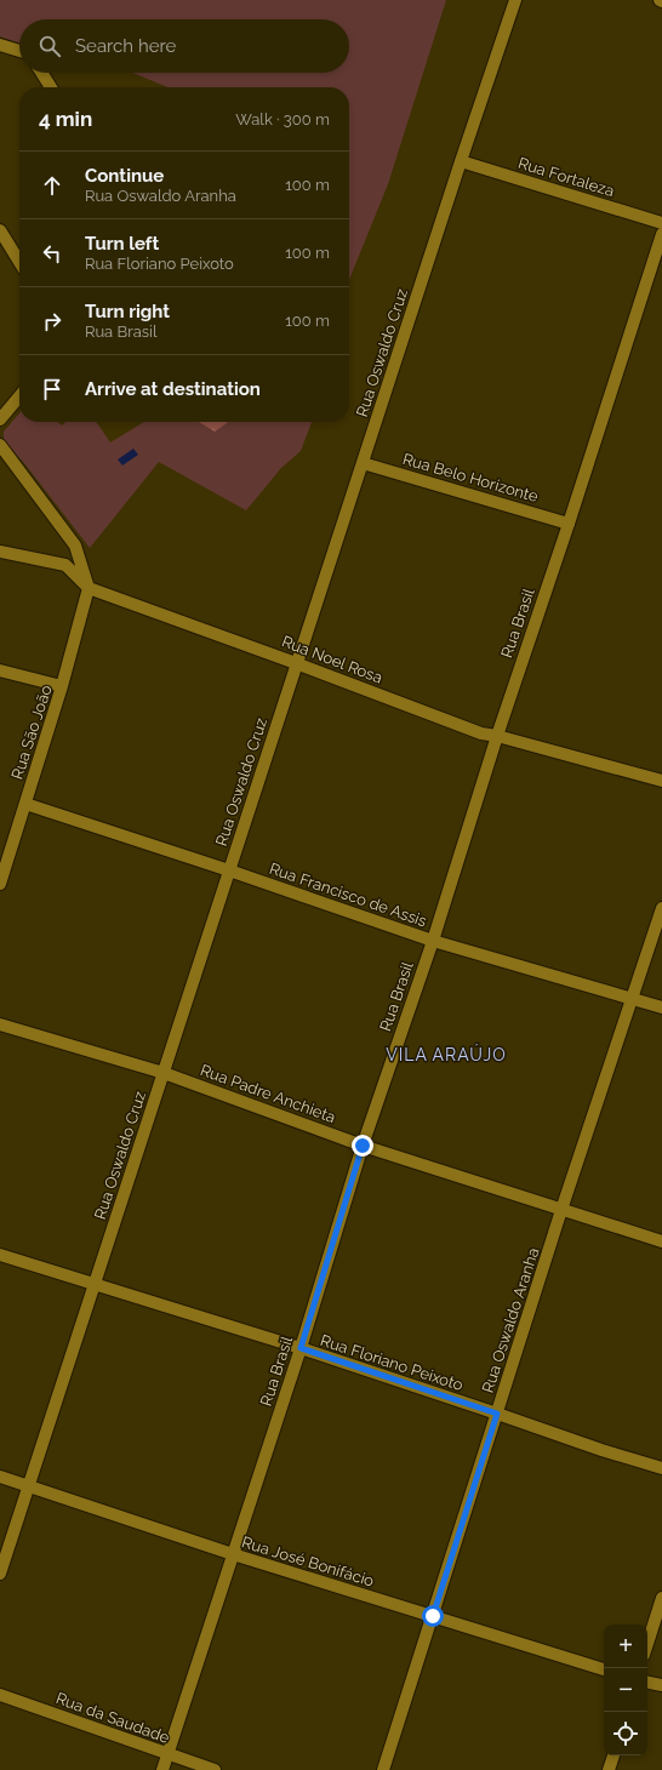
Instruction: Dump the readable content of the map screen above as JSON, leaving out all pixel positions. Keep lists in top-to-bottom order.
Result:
{
  "streets": {
    "street": [
      "Rua Fortaleza",
      "Rua Oswaldo Cruz",
      "Rua Belo Horizonte",
      "Rua Brasil",
      "Rua Noel Rosa",
      "Rua São João",
      "Rua Francisco de Assis",
      "Rua Padre Anchieta",
      "Rua Oswaldo Aranha",
      "Rua Floriano Peixoto",
      "Rua José Bonifácio",
      "Rua da Saudade"
    ]
  },
  "crossings": [
    ["Rua Fortaleza", "Rua Oswaldo Cruz"],
    ["Rua Oswaldo Cruz", "Rua Belo Horizonte"],
    ["Rua Oswaldo Cruz", "Rua Noel Rosa"],
    ["Rua Oswaldo Cruz", "Rua Francisco de Assis"],
    ["Rua Oswaldo Cruz", "Rua Padre Anchieta"],
    ["Rua Oswaldo Cruz", "Rua Floriano Peixoto"],
    ["Rua Oswaldo Cruz", "Rua José Bonifácio"],
    ["Rua Belo Horizonte", "Rua Brasil"],
    ["Rua Brasil", "Rua Noel Rosa"],
    ["Rua Brasil", "Rua Francisco de Assis"],
    ["Rua Brasil", "Rua Padre Anchieta"],
    ["Rua Brasil", "Rua Floriano Peixoto"],
    ["Rua Brasil", "Rua José Bonifácio"],
    ["Rua Brasil", "Rua da Saudade"],
    ["Rua Noel Rosa", "Rua São João"],
    ["Rua São João", "Rua Francisco de Assis"],
    ["Rua Francisco de Assis", "Rua Oswaldo Aranha"],
    ["Rua Padre Anchieta", "Rua Oswaldo Aranha"],
    ["Rua Oswaldo Aranha", "Rua Floriano Peixoto"],
    ["Rua Oswaldo Aranha", "Rua José Bonifácio"]
  ],
  "districts": ["VILA ARAÚJO"],
  "page": {
    "search": "Search here",
    "heading": ["4 min", "Walk · 300 m"],
    "list": [
      ["Continue", "Rua Oswaldo Aranha", "100 m"],
      ["Turn left", "Rua Floriano Peixoto", "100 m"],
      ["Turn right", "Rua Brasil", "100 m"],
      "Arrive at destination"
    ],
    "map_buttons": ["+", "−"]
  }
}
